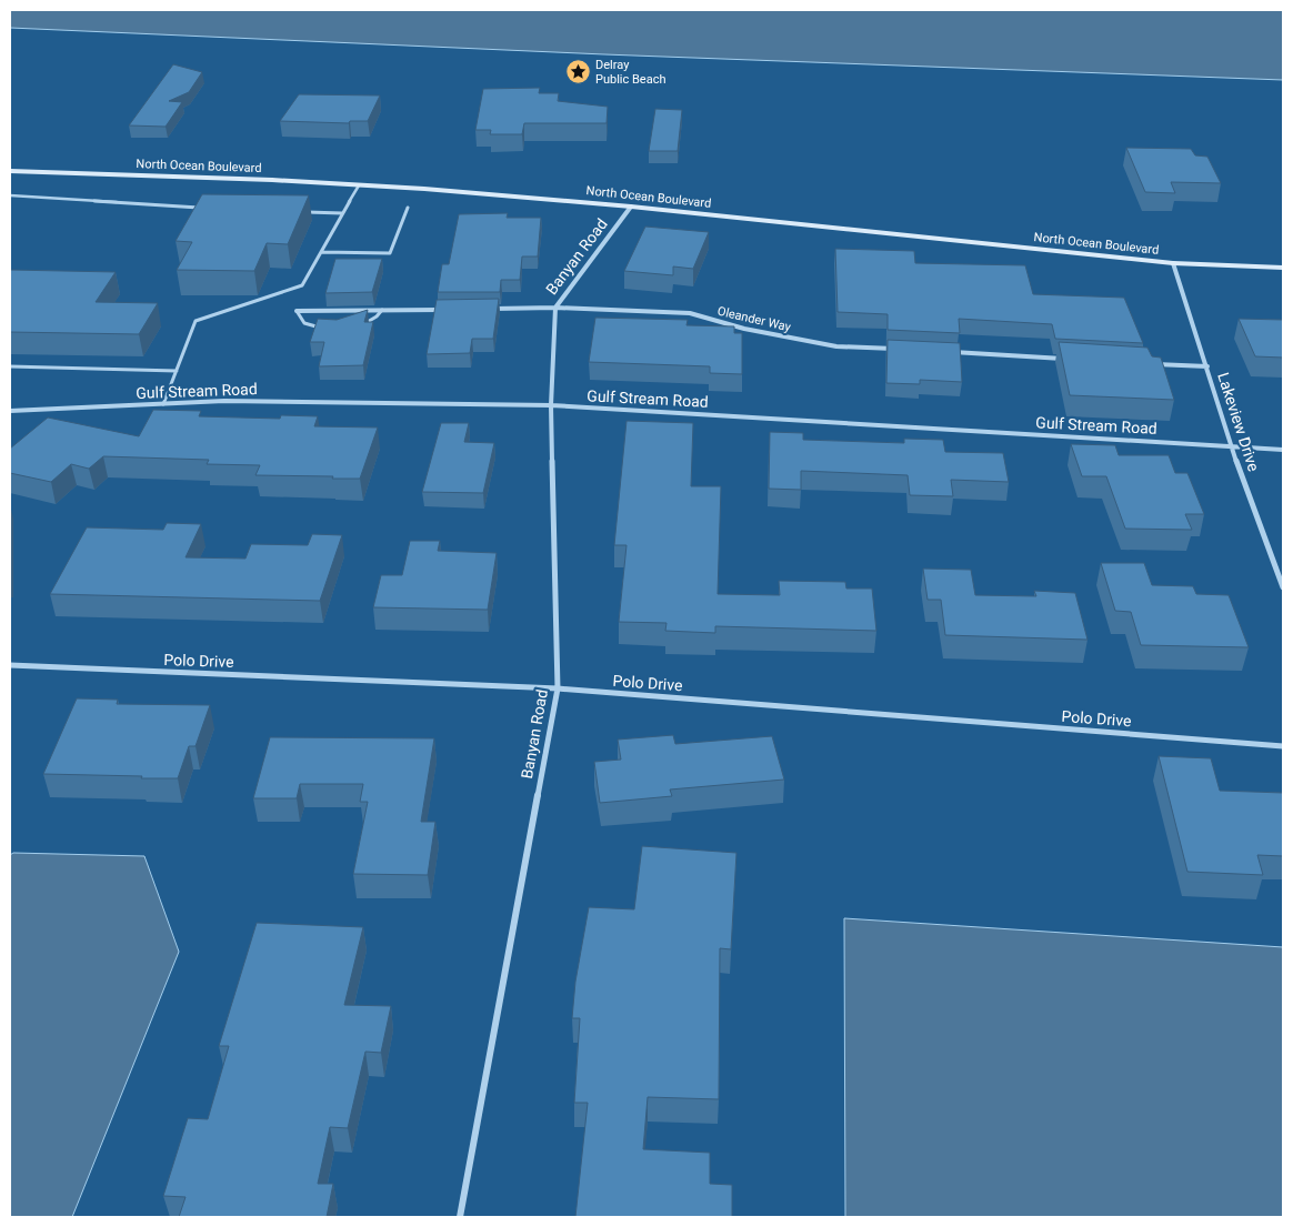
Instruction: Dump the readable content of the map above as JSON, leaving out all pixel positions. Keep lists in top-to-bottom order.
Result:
{
  "streets": {
    "main road": ["North Ocean Boulevard"],
    "street": [
      "Banyan Road",
      "Oleander Way",
      "Gulf Stream Road",
      "Lakeview Drive",
      "Polo Drive"
    ]
  },
  "crossings": [
    ["North Ocean Boulevard", "Banyan Road"],
    ["North Ocean Boulevard", "Lakeview Drive"],
    ["Banyan Road", "Oleander Way"],
    ["Banyan Road", "Gulf Stream Road"],
    ["Banyan Road", "Polo Drive"],
    ["Gulf Stream Road", "Lakeview Drive"]
  ],
  "places": {
    "place": ["Delray Public Beach"]
  }
}
